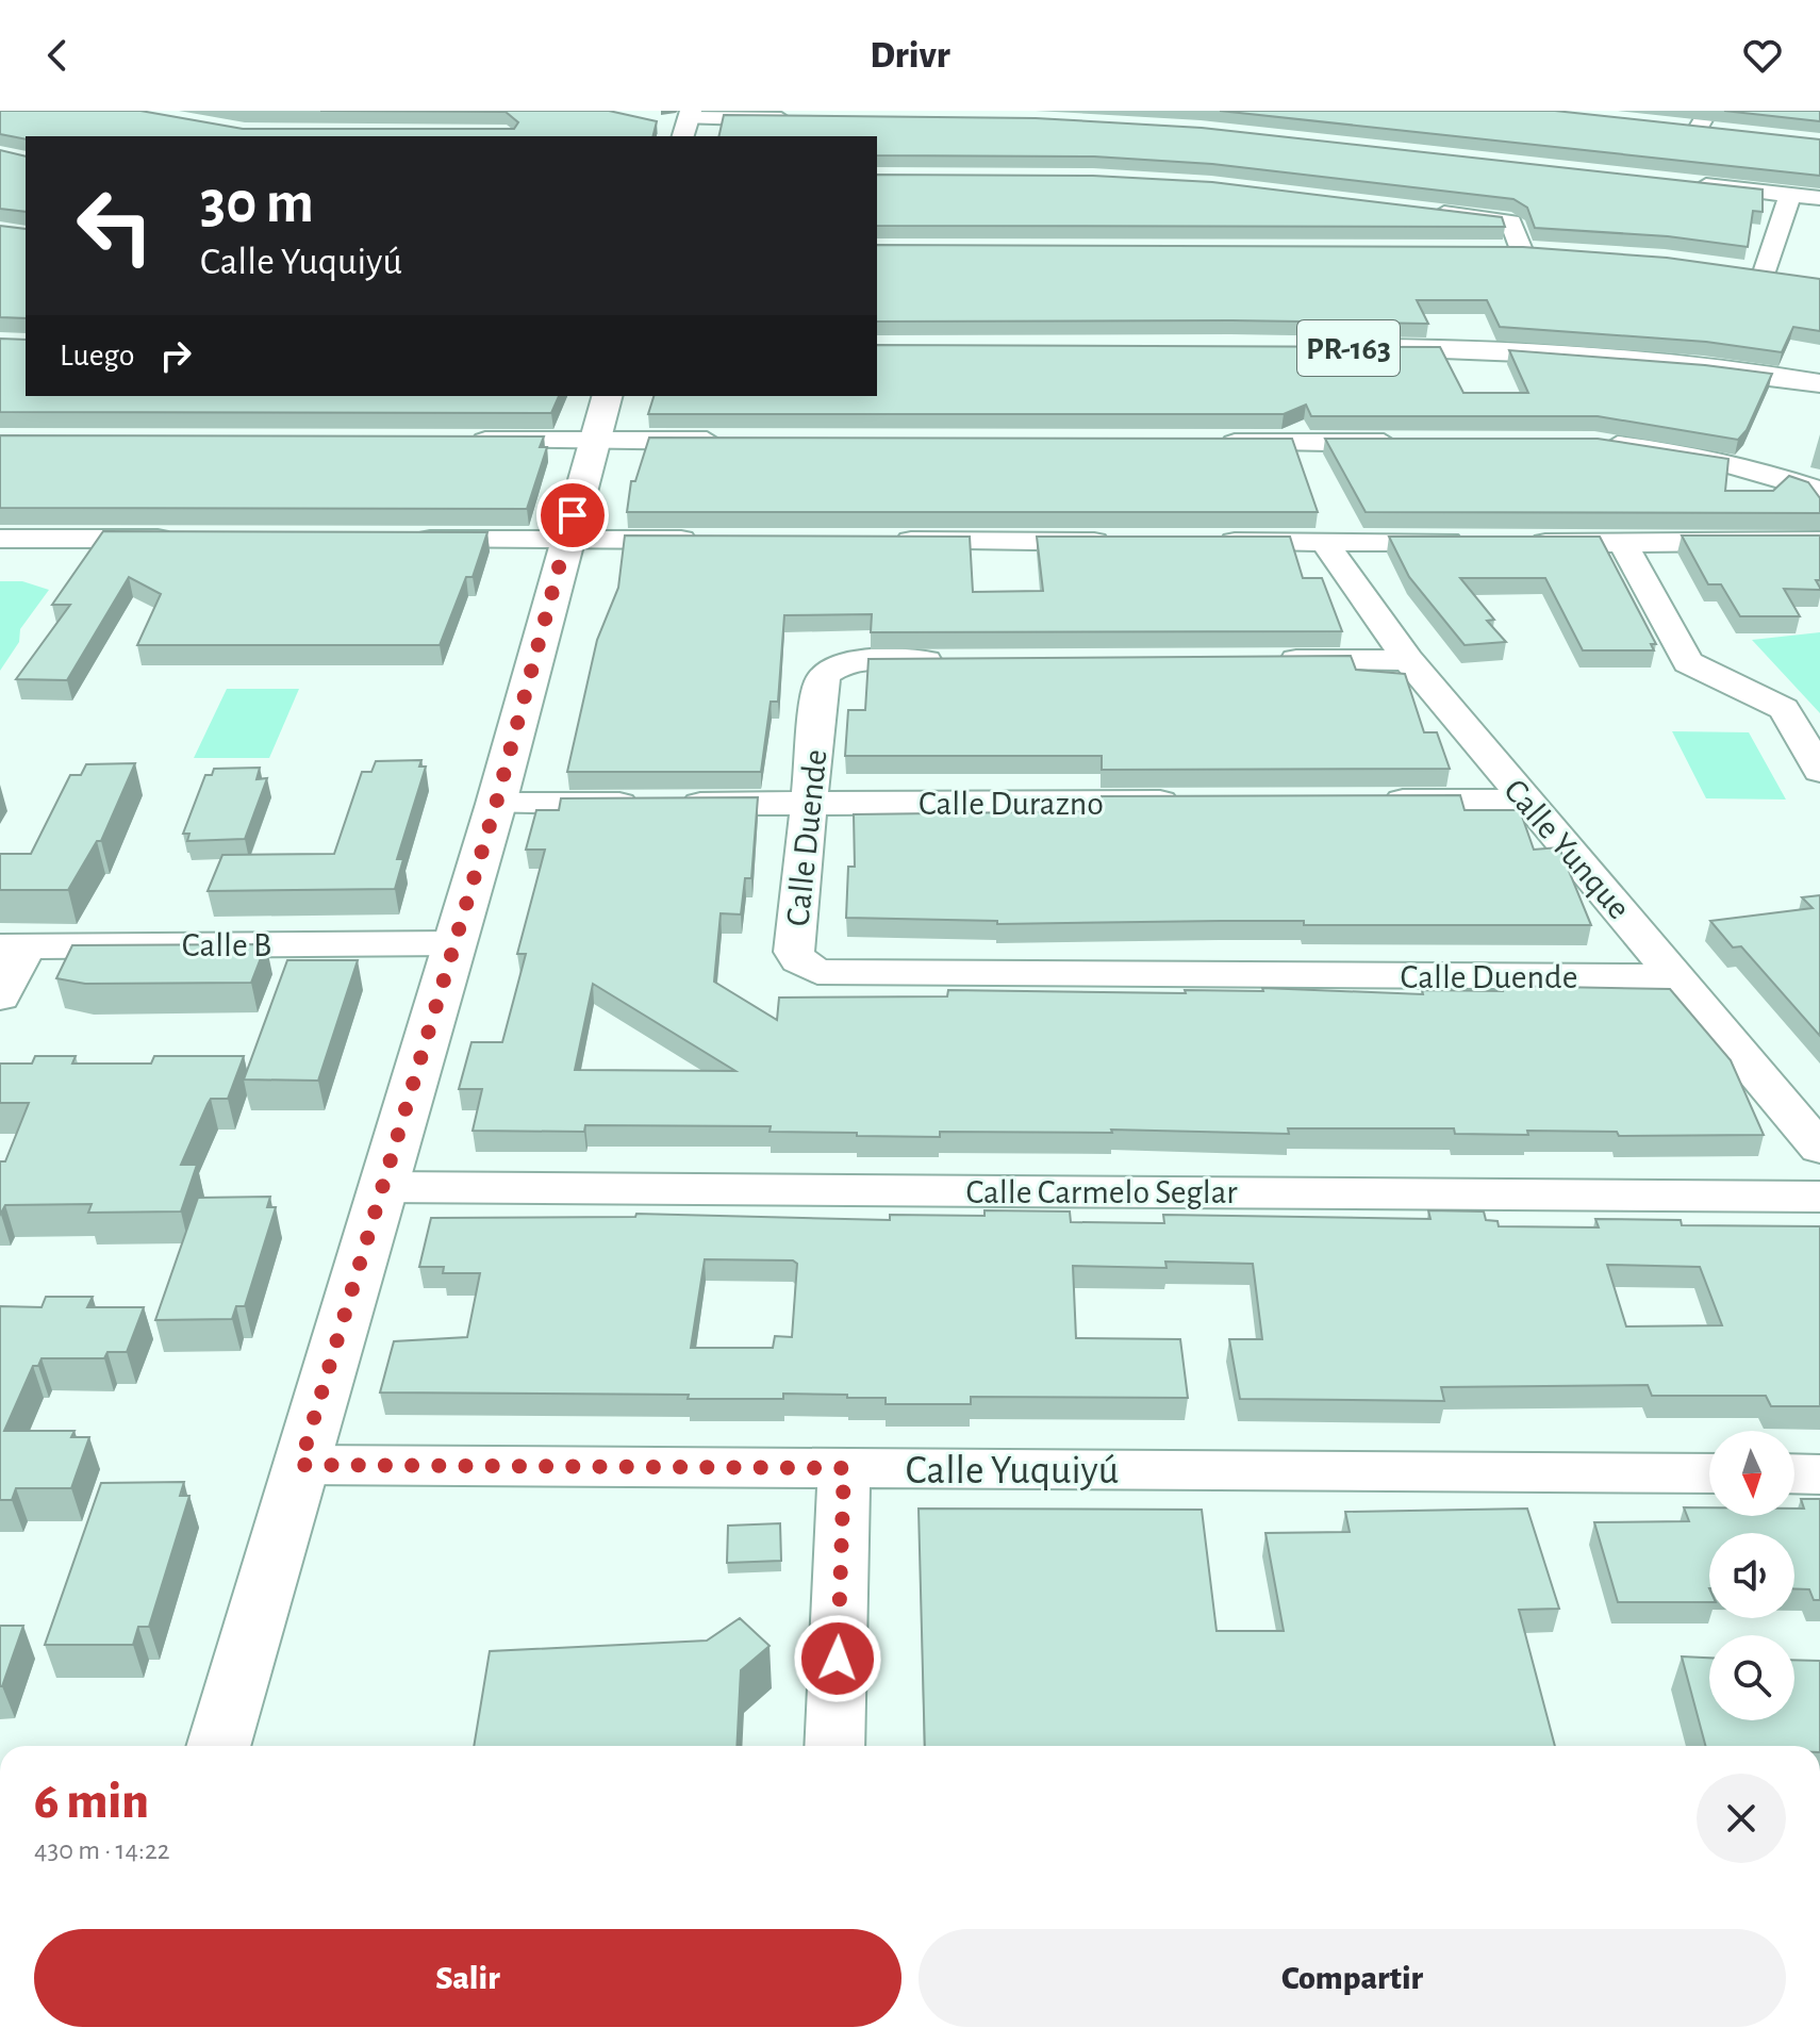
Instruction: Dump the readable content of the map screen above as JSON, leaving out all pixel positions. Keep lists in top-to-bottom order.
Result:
{
  "streets": {
    "main road": ["PR-163"],
    "street": [
      "Calle Durazno",
      "Calle Duende",
      "Calle Yunque",
      "Calle B",
      "Calle Carmelo Seglar",
      "Calle Yuquiyú"
    ]
  },
  "crossings": [
    ["Calle Durazno", "Calle Duende"],
    ["Calle Duende", "Calle Yunque"]
  ],
  "north": "bottom",
  "page": {
    "header": "Drivr",
    "turn": ["30 m", "Calle Yuquiyú"],
    "then": "Luego",
    "heading": ["6 min", "430 m · 14:22"],
    "buttons": ["Salir", "Compartir"]
  }
}
